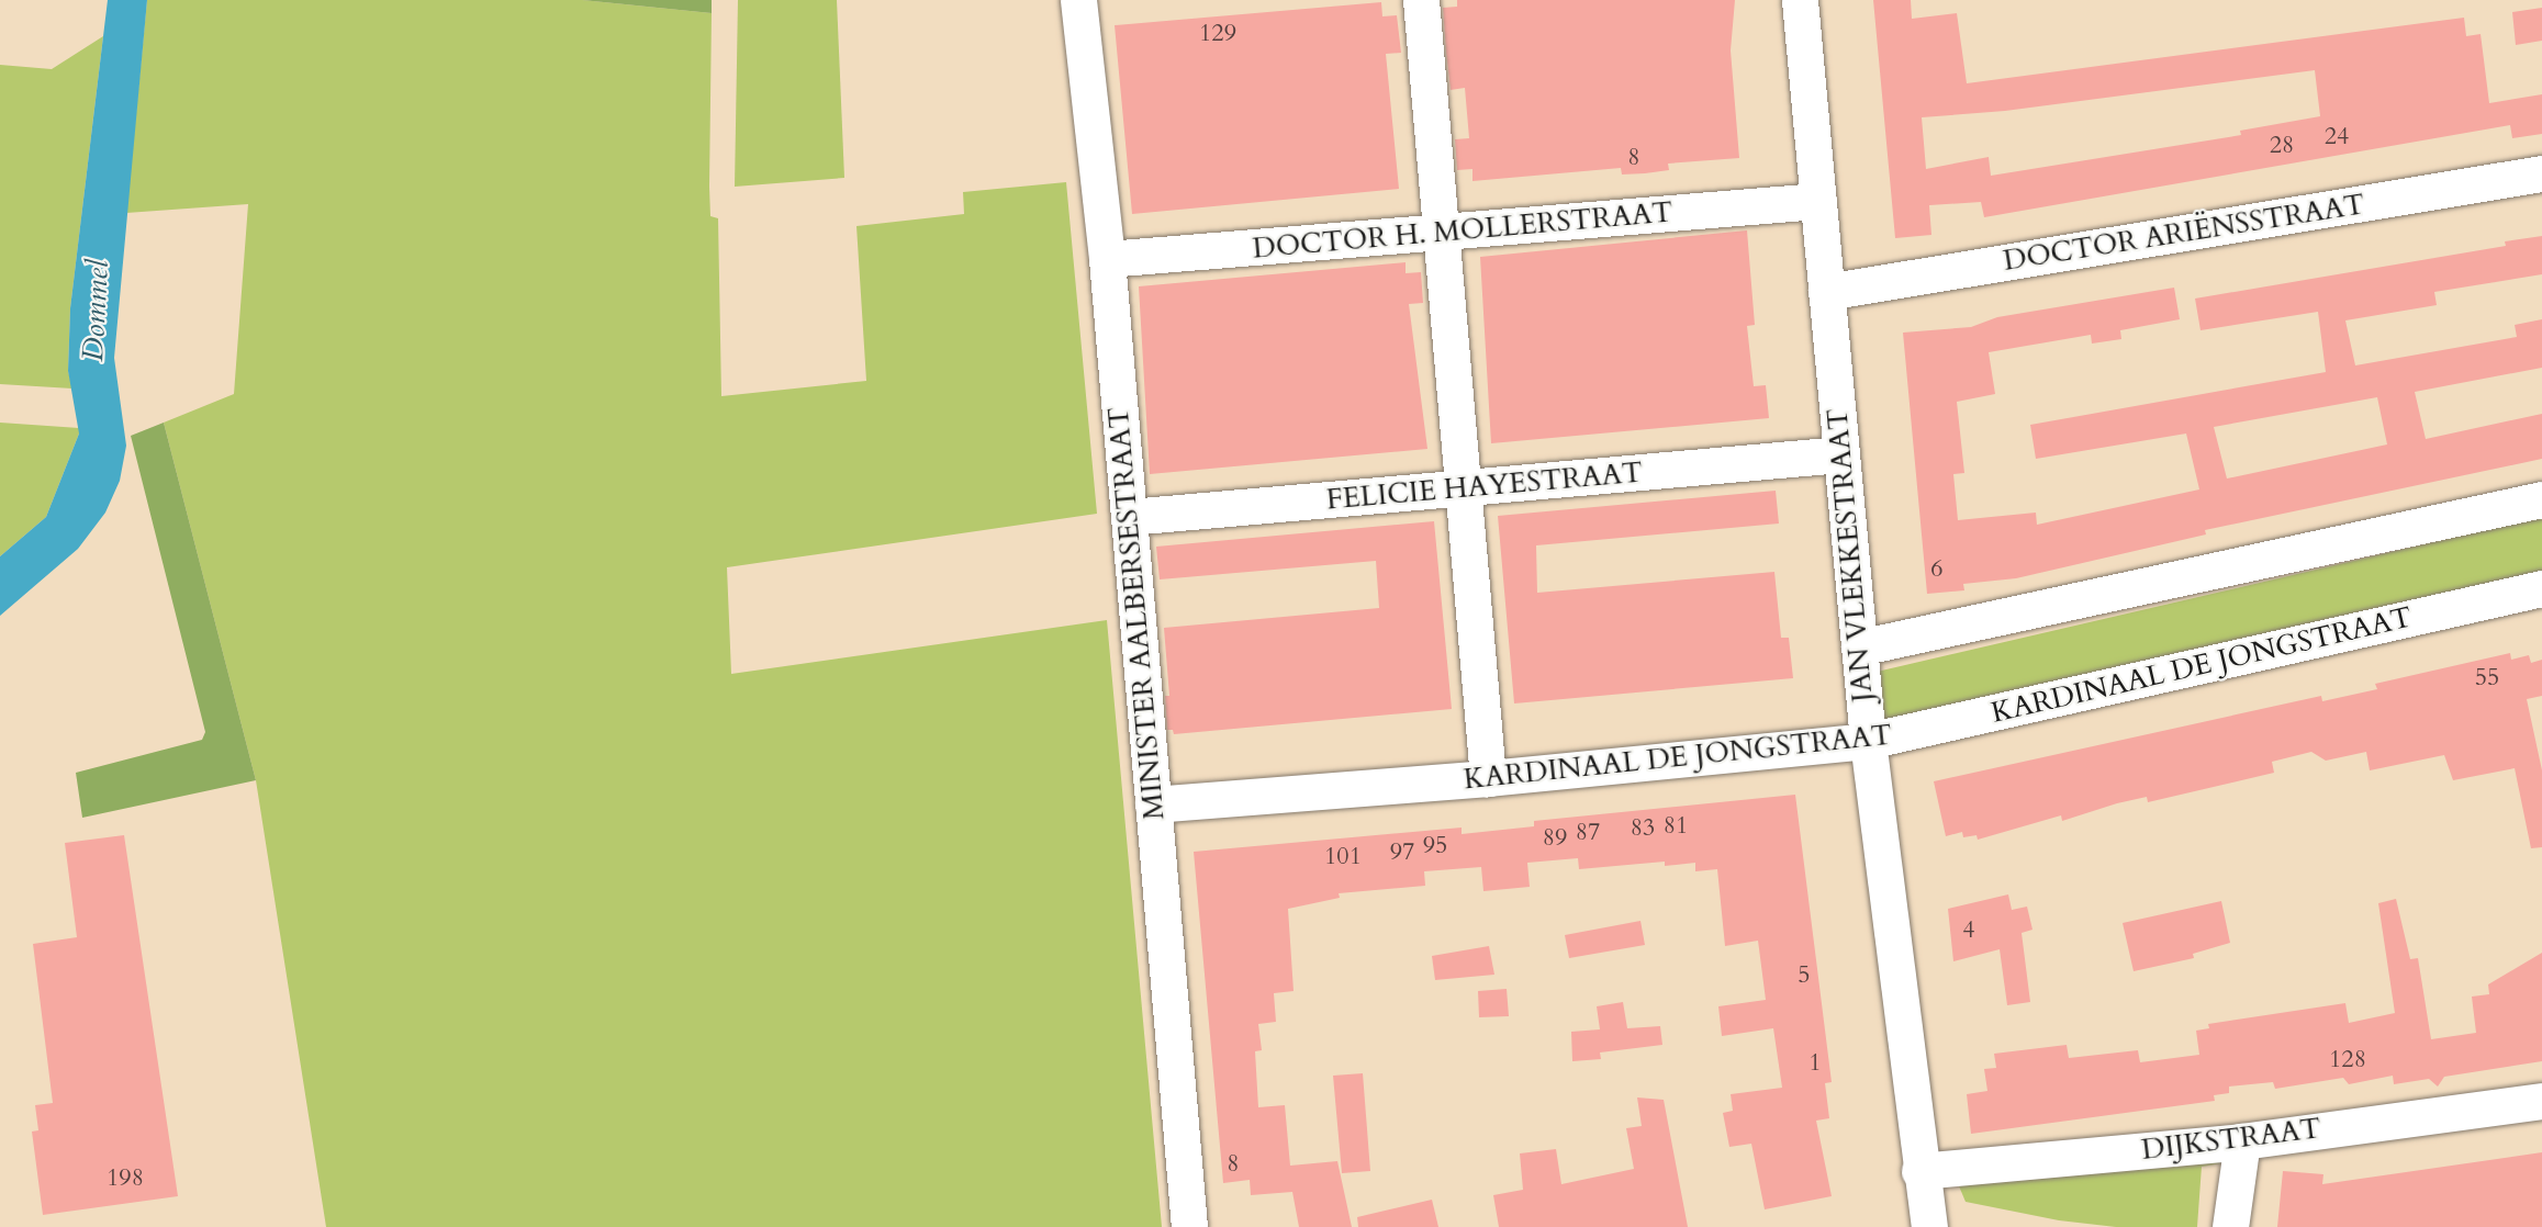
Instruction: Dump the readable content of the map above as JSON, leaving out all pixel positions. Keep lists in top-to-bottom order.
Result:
{
  "streets": {
    "street": [
      "DOCTOR H. MOLLERSTRAAT",
      "DOCTOR ARIËNSSTRAAT",
      "FELICIE HAYESTRAAT",
      "JAN VLEKKESTRAAT",
      "MINISTER AALBERSESTRAAT",
      "KARDINAAL DE JONGSTRAAT",
      "DIJKSTRAAT"
    ]
  },
  "crossings": [
    ["DOCTOR H. MOLLERSTRAAT", "JAN VLEKKESTRAAT"],
    ["DOCTOR H. MOLLERSTRAAT", "MINISTER AALBERSESTRAAT"],
    ["DOCTOR ARIËNSSTRAAT", "JAN VLEKKESTRAAT"],
    ["FELICIE HAYESTRAAT", "JAN VLEKKESTRAAT"],
    ["FELICIE HAYESTRAAT", "MINISTER AALBERSESTRAAT"],
    ["JAN VLEKKESTRAAT", "KARDINAAL DE JONGSTRAAT"],
    ["JAN VLEKKESTRAAT", "DIJKSTRAAT"],
    ["MINISTER AALBERSESTRAAT", "KARDINAAL DE JONGSTRAAT"]
  ],
  "water": ["Dommel"],
  "house_numbers": [
    "129",
    "24",
    "28",
    "8",
    "6",
    "55",
    "81",
    "83",
    "87",
    "89",
    "95",
    "97",
    "101",
    "4",
    "5",
    "128",
    "1",
    "8",
    "198"
  ]
}
